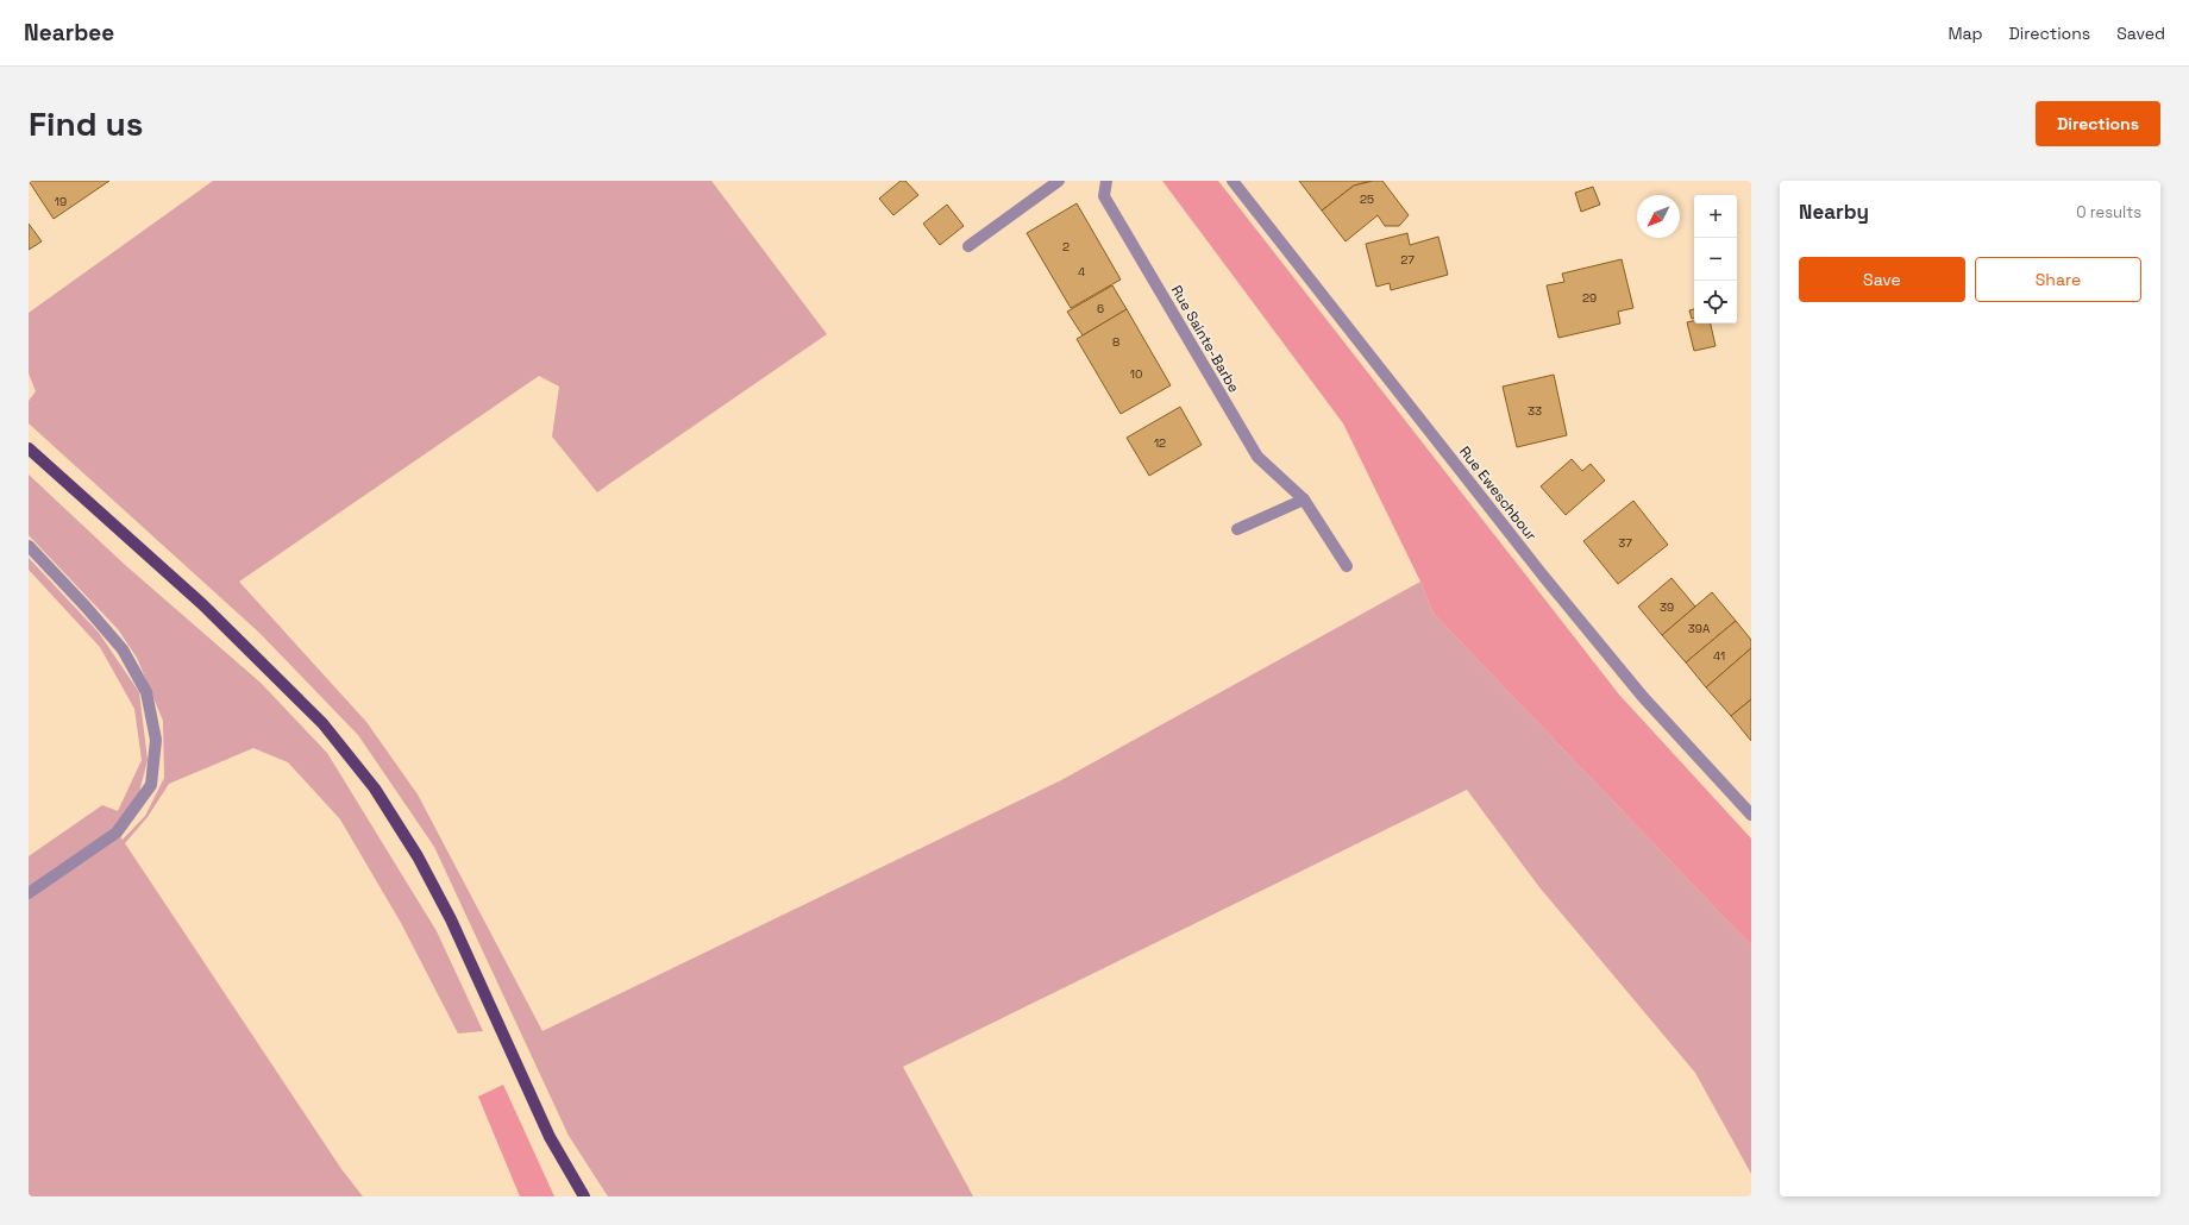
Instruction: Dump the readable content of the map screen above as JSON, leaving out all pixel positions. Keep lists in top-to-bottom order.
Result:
{
  "streets": {
    "street": ["Rue Sainte-Barbe", "Rue Eweschbour"]
  },
  "house_numbers": [
    "25",
    "19",
    "2",
    "27",
    "4",
    "29",
    "6",
    "8",
    "10",
    "33",
    "12",
    "37",
    "39",
    "39A",
    "41"
  ],
  "north": "bottom left",
  "page": {
    "header": "Nearbee",
    "nav": ["Map", "Directions", "Saved"],
    "buttons": [
      "Directions",
      ["Save", "Share"]
    ],
    "title": "Find us",
    "heading": ["Nearby", "0 results"],
    "map_buttons": ["+", "−"]
  }
}
